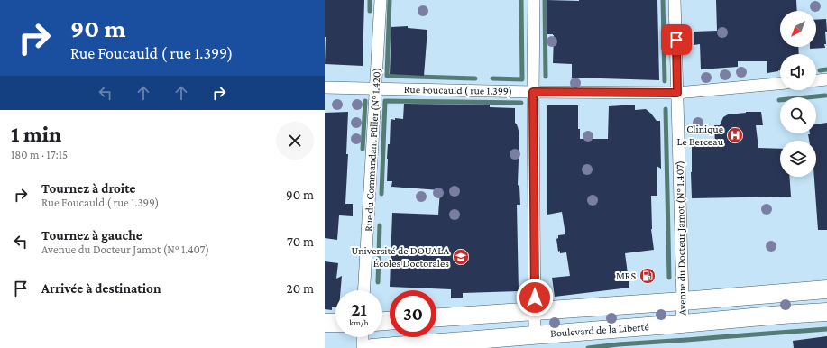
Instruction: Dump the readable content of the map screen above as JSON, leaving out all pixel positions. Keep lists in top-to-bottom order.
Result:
{
  "streets": {
    "main road": ["Boulevard de la Liberté"],
    "street": ["Rue Foucauld ( rue 1.399)", "Rue du Commandant Füller (N° 1.420)", "Avenue du Docteur Jamot (N° 1.407)"]
  },
  "crossings": [
    ["Rue Foucauld ( rue 1.399)", "Rue du Commandant Füller (N° 1.420)"],
    ["Rue Foucauld ( rue 1.399)", "Avenue du Docteur Jamot (N° 1.407)"],
    ["Avenue du Docteur Jamot (N° 1.407)", "Boulevard de la Liberté"]
  ],
  "places": {
    "hospital": ["Clinique Le Berceau"],
    "school or university": ["Université de DOUALA Écoles Doctorales"],
    "fuel station": ["MRS"]
  },
  "north": "bottom left",
  "page": {
    "turn": ["90 m", "Rue Foucauld ( rue 1.399)"],
    "heading": ["1 min", "180 m · 17:15"],
    "list": [
      {
        "name": "Tournez à droite",
        "note": "Rue Foucauld ( rue 1.399)",
        "value": "90 m"
      },
      {
        "name": "Tournez à gauche",
        "note": "Avenue du Docteur Jamot (N° 1.407)",
        "value": "70 m"
      },
      {
        "name": "Arrivée à destination",
        "value": "20 m"
      }
    ],
    "speed": "21 km/h",
    "limit": "30"
  }
}
